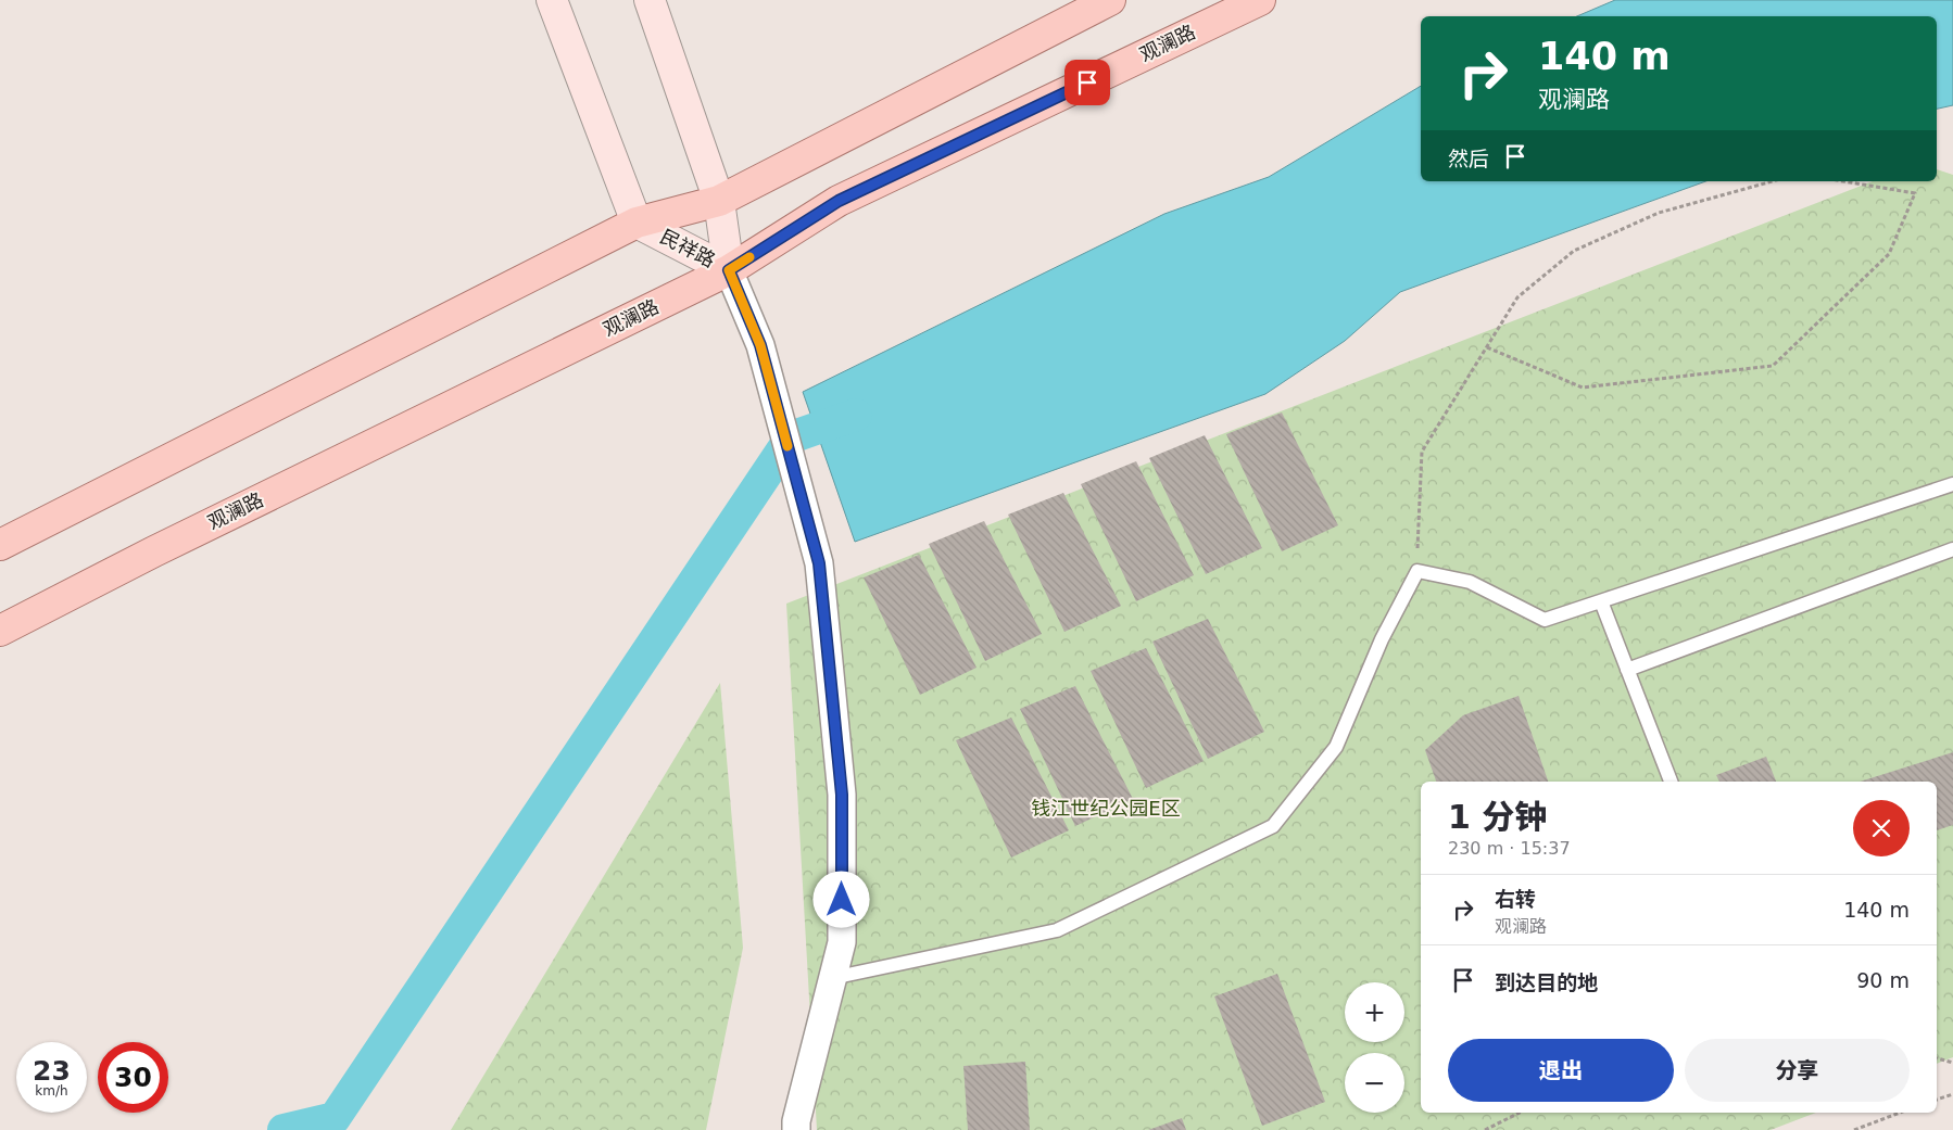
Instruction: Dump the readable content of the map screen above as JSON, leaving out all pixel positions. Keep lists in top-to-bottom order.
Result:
{
  "streets": {
    "main road": ["观澜路", "民祥路"]
  },
  "crossings": [
    ["观澜路", "民祥路"]
  ],
  "parks": ["钱江世纪公园E区"],
  "page": {
    "turn": ["140 m", "观澜路"],
    "then": "然后",
    "heading": ["1 分钟", "230 m · 15:37"],
    "list": [
      {
        "name": "右转",
        "note": "观澜路",
        "value": "140 m"
      },
      {
        "name": "到达目的地",
        "value": "90 m"
      }
    ],
    "map_buttons": ["+", "−"],
    "buttons": ["退出", "分享"],
    "speed": "23 km/h",
    "limit": "30"
  }
}
